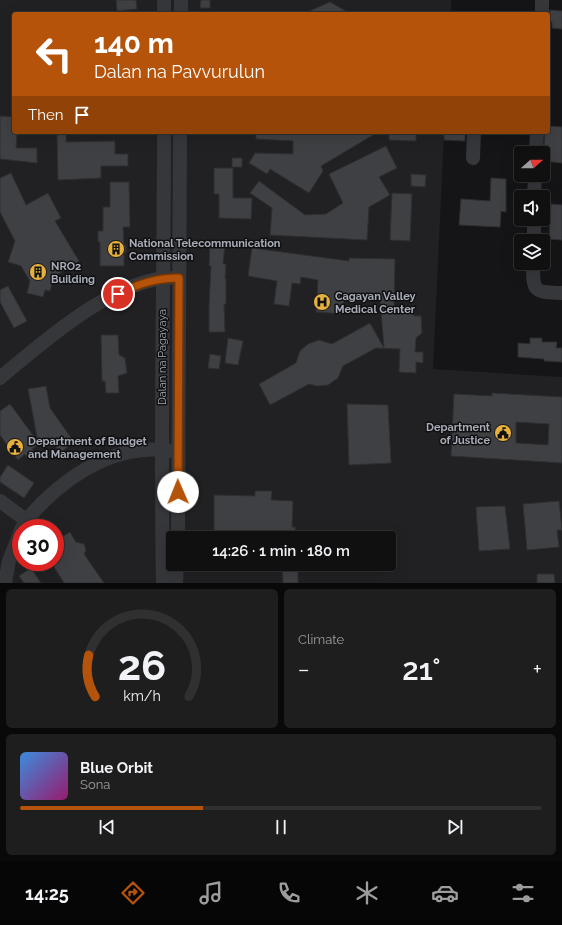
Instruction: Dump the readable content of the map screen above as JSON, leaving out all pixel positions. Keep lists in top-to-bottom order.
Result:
{
  "streets": {
    "street": ["Dalan na Pagayaya"]
  },
  "places": {
    "building": ["National Telecommunication Commission", "NRO2 Building"],
    "hospital": ["Cagayan Valley Medical Center"],
    "public building": ["Department of Justice", "Department of Budget and Management"]
  },
  "north": "right",
  "page": {
    "turn": ["140 m", "Dalan na Pavvurulun"],
    "then": "Then",
    "limit": "30",
    "trip": "14:26 · 1 min · 180 m",
    "tile": "Climate",
    "heat": ["−", "21°", "+"],
    "song": ["Blue Orbit", "Sona"],
    "tabs": "14:25",
    "gauge": ["26", "km/h"]
  }
}
